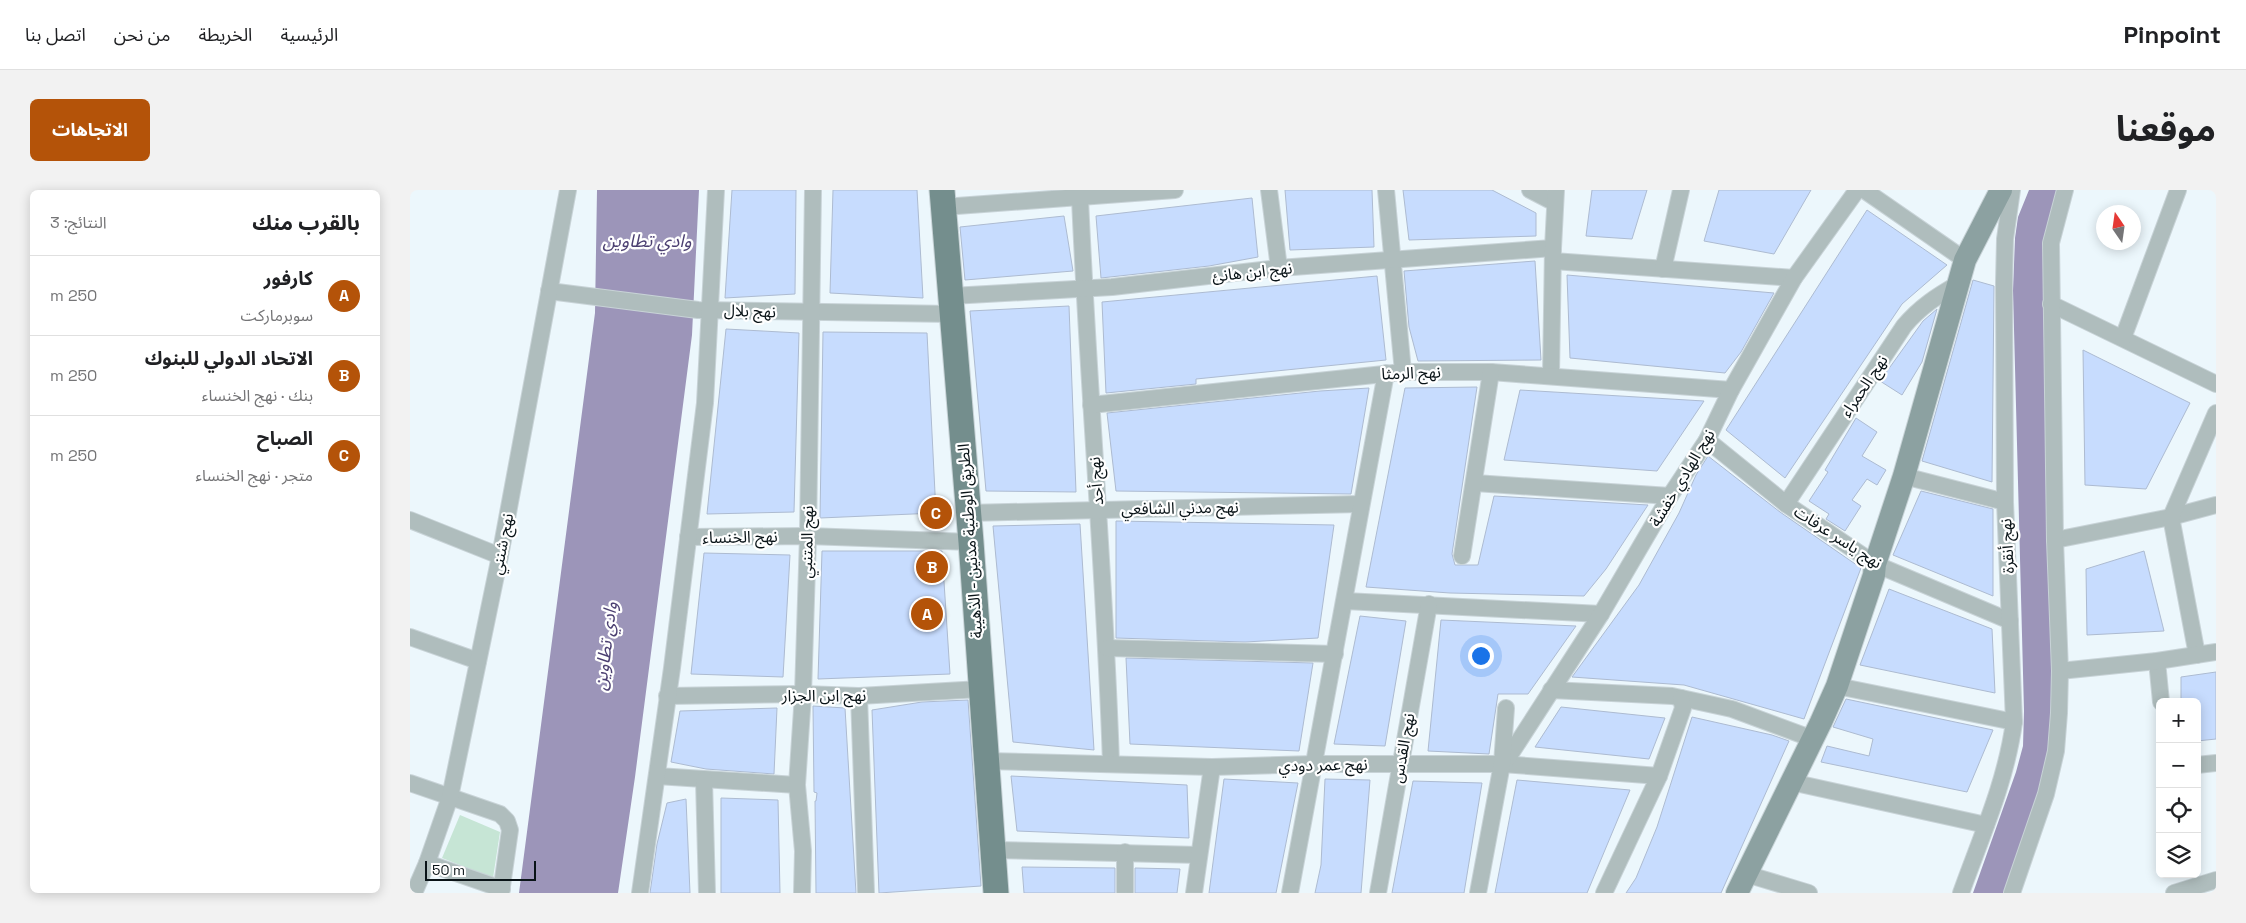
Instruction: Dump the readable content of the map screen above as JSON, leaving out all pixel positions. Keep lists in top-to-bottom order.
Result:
{
  "streets": {
    "main road": ["الطريق الوطنية مدنين - الذهيبة"],
    "street": [
      "نهج ابن هانئ",
      "نهج بلال",
      "نهج الرمثا",
      "نهج الحمراء",
      "نهج الهادي خفشة",
      "نهج أحد",
      "نهج مدني الشافعي",
      "نهج الخنساء",
      "نهج ياسر عرفات",
      "نهج المتنبي",
      "نهج شنني",
      "نهج أنقرة",
      "نهج ابن الجزار",
      "نهج القدس",
      "نهج عمر دودي"
    ]
  },
  "crossings": [
    ["نهج ابن هانئ", "نهج بلال"],
    ["نهج ابن هانئ", "نهج الهادي خفشة"],
    ["نهج ابن هانئ", "نهج أحد"],
    ["نهج ابن هانئ", "الطريق الوطنية مدنين - الذهيبة"],
    ["نهج بلال", "الطريق الوطنية مدنين - الذهيبة"],
    ["نهج بلال", "نهج المتنبي"],
    ["نهج بلال", "نهج شنني"],
    ["نهج الرمثا", "نهج الهادي خفشة"],
    ["نهج الرمثا", "نهج أحد"],
    ["نهج الحمراء", "نهج ياسر عرفات"],
    ["نهج الهادي خفشة", "نهج ياسر عرفات"],
    ["نهج الهادي خفشة", "نهج عمر دودي"],
    ["نهج أحد", "نهج مدني الشافعي"],
    ["نهج أحد", "نهج عمر دودي"],
    ["نهج مدني الشافعي", "الطريق الوطنية مدنين - الذهيبة"],
    ["نهج الخنساء", "الطريق الوطنية مدنين - الذهيبة"],
    ["نهج الخنساء", "نهج المتنبي"],
    ["نهج ياسر عرفات", "نهج أنقرة"],
    ["الطريق الوطنية مدنين - الذهيبة", "نهج ابن الجزار"],
    ["الطريق الوطنية مدنين - الذهيبة", "نهج عمر دودي"],
    ["نهج المتنبي", "نهج ابن الجزار"],
    ["نهج القدس", "نهج عمر دودي"]
  ],
  "water": ["وادي تطاوين"],
  "scale_bar": "50 m",
  "north": "top",
  "page": {
    "header": "Pinpoint",
    "nav": [
      "الرئيسية",
      "الخريطة",
      "من نحن",
      "اتصل بنا"
    ],
    "title": "موقعنا",
    "buttons": "الاتجاهات",
    "heading": ["بالقرب منك", "النتائج: 3"],
    "list": [
      {
        "mark": "A",
        "name": "كارفور",
        "note": "سوبرماركت",
        "value": "250 m"
      },
      {
        "mark": "B",
        "name": "الاتحاد الدولي للبنوك",
        "note": "بنك · نهج الخنساء",
        "value": "250 m"
      },
      {
        "mark": "C",
        "name": "الصباح",
        "note": "متجر · نهج الخنساء",
        "value": "250 m"
      }
    ],
    "pins": ["C", "B", "A"],
    "map_buttons": ["+", "−"],
    "scale": "50 m"
  }
}
